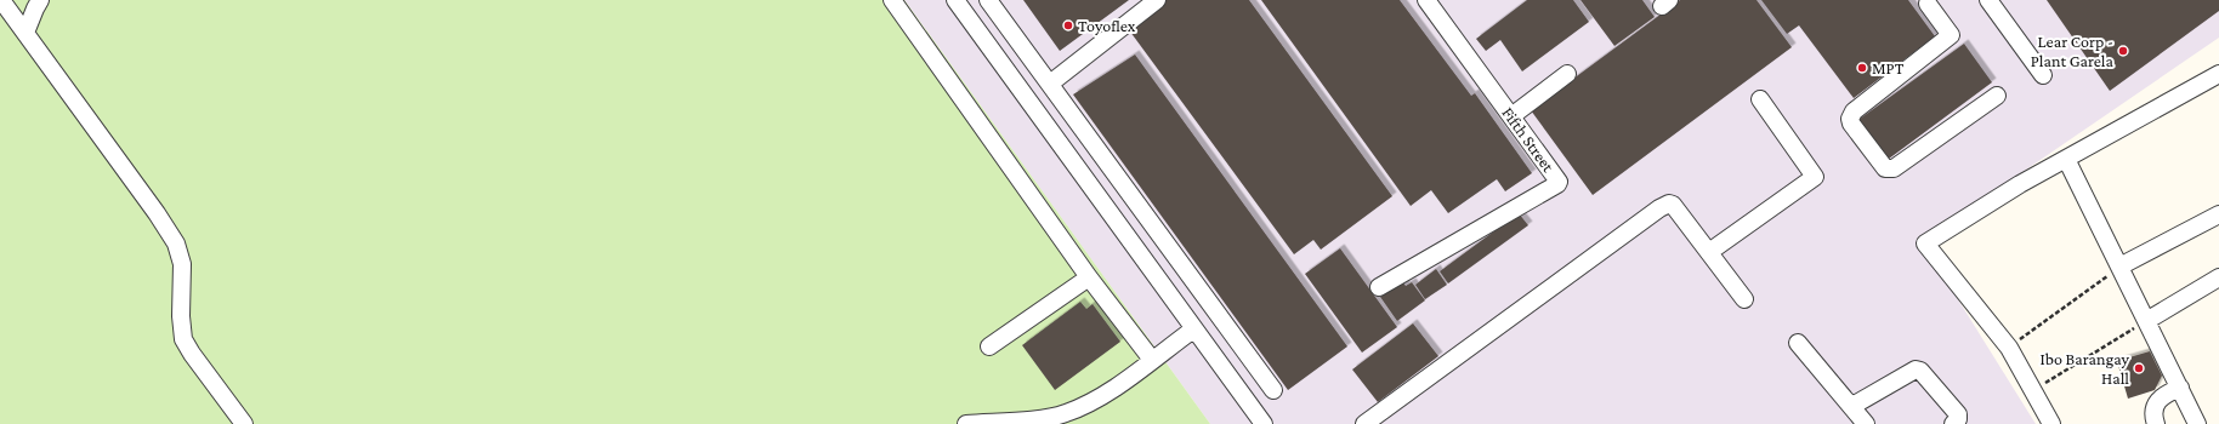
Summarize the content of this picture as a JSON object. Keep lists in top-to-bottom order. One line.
{"streets":{"street":["Fifth Street"]},"places":["Toyoflex","Lear Corp - Plant Garela","MPT","Ibo Barangay Hall"]}
